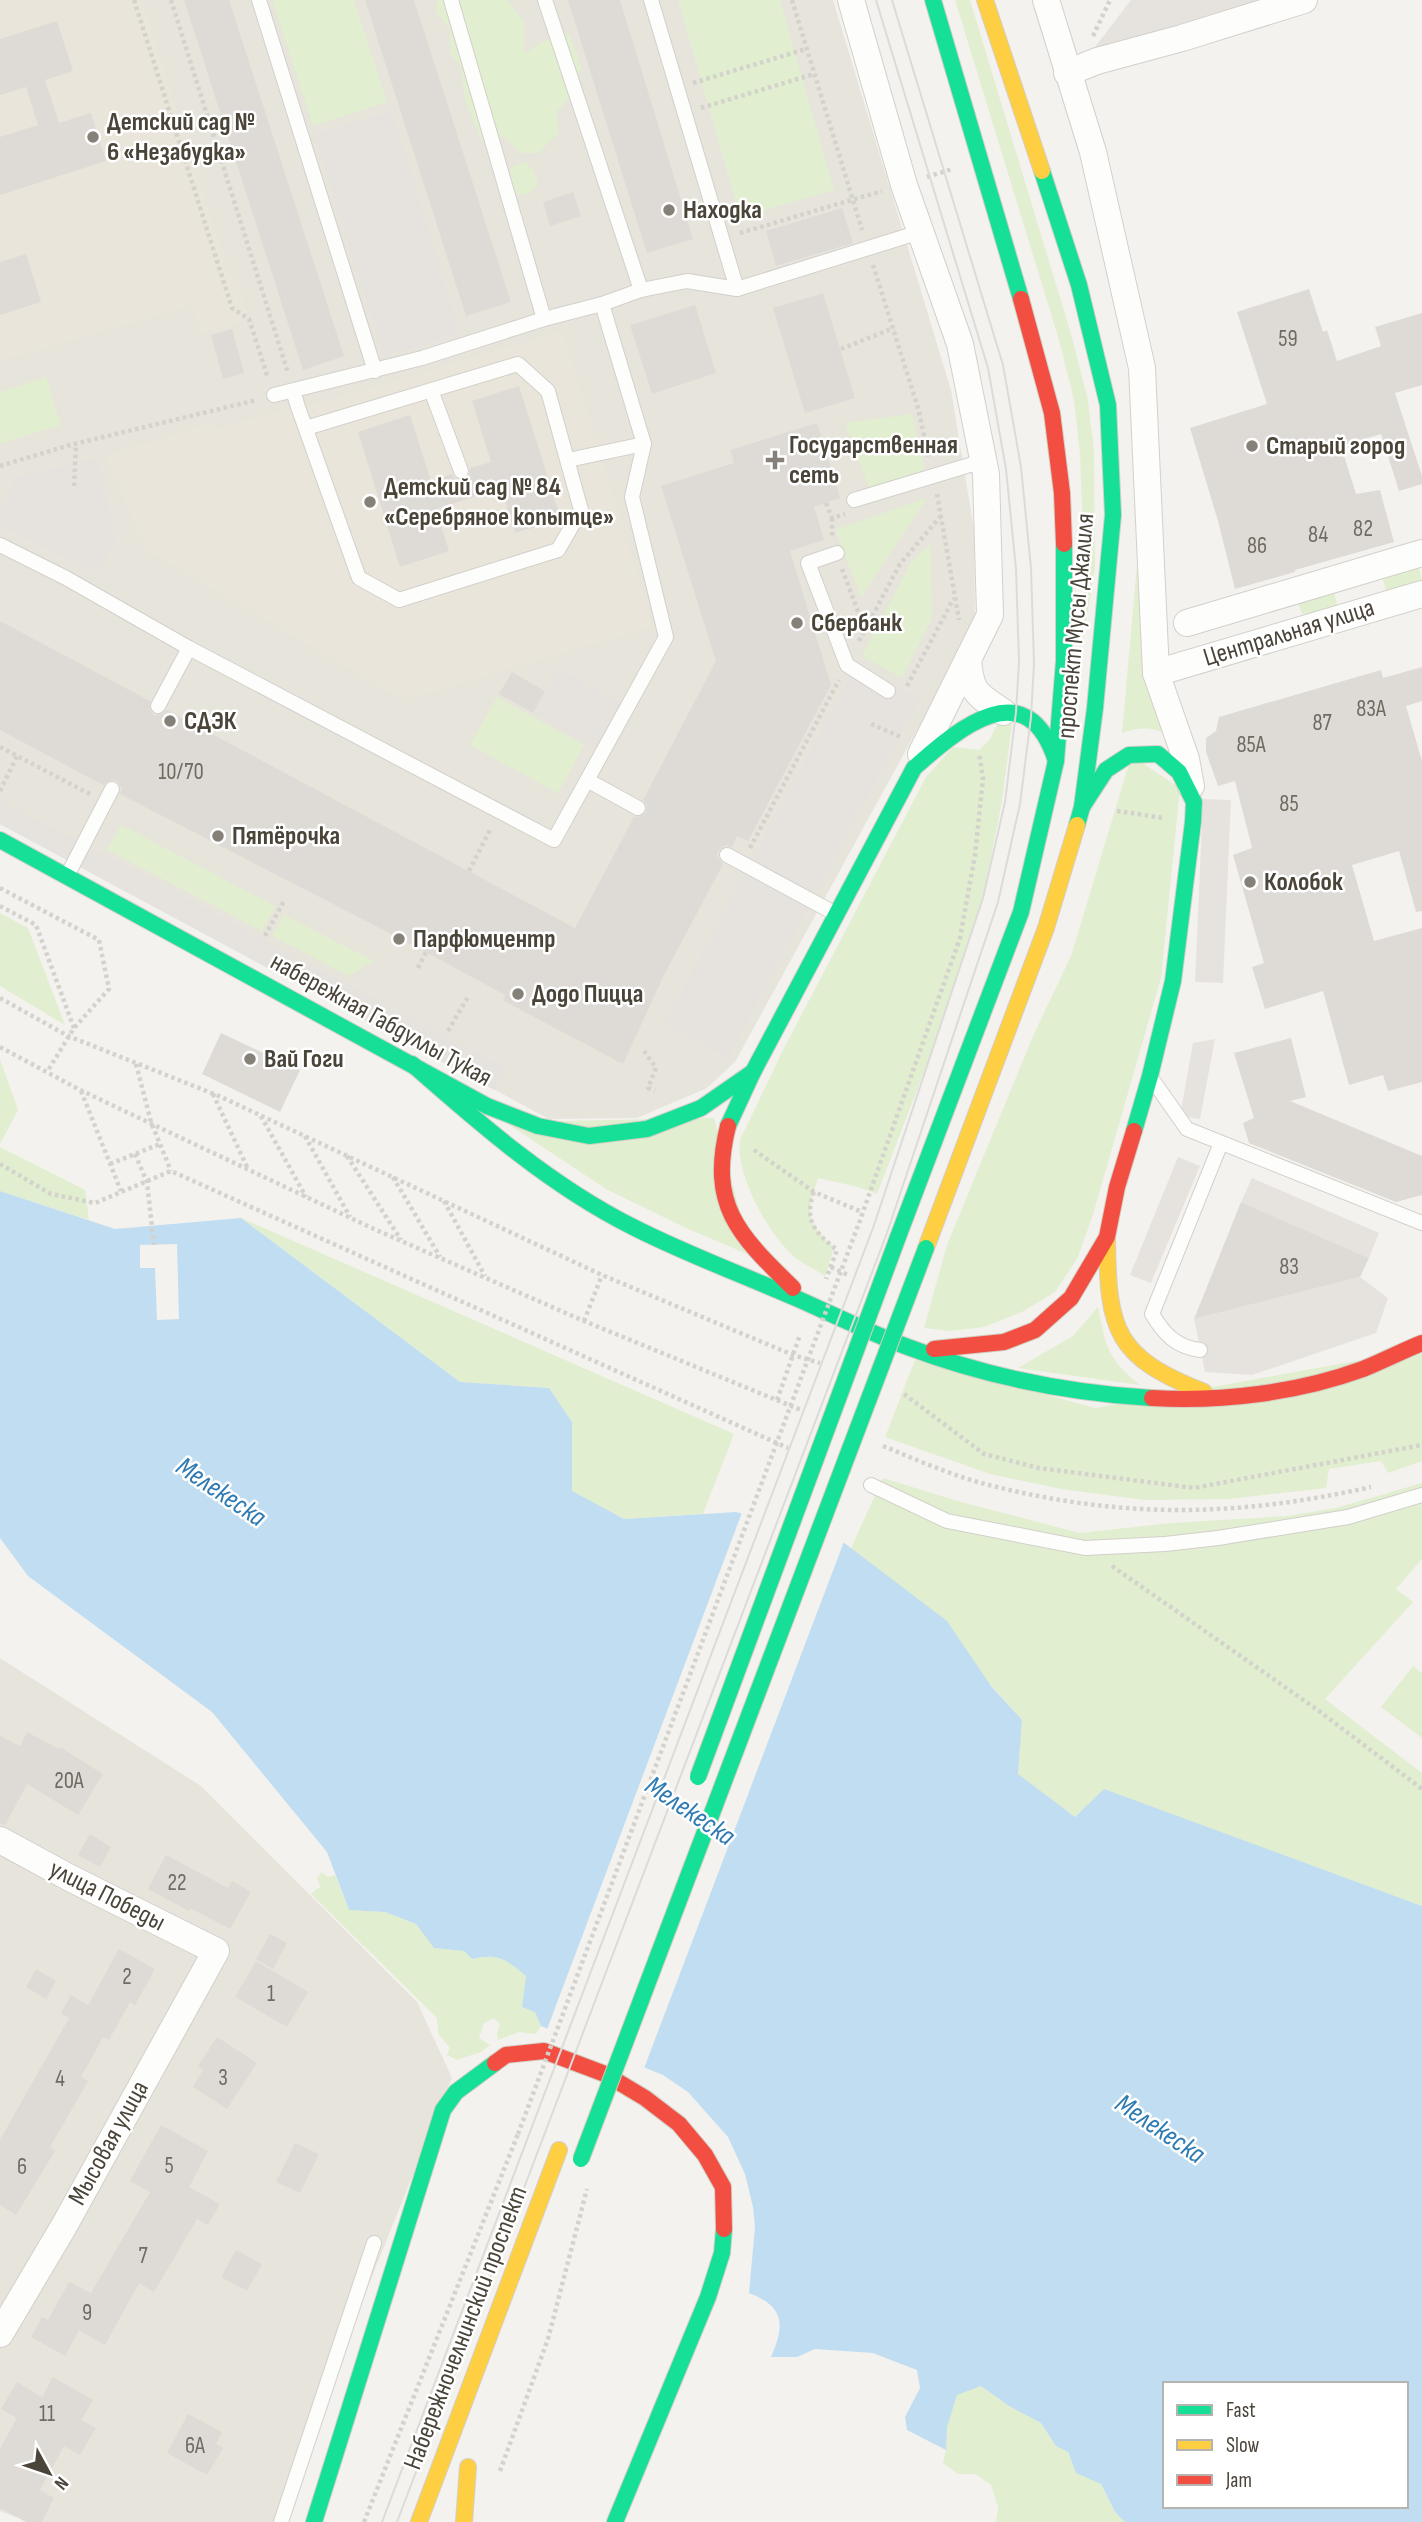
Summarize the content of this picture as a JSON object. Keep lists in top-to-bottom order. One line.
{"streets":{"main road":["проспект Мусы Джалиля","набережная Габдуллы Тукая","Набережночелнинский проспект"],"street":["Центральная улица","улица Победы","Мысовая улица"]},"crossings":[["улица Победы","Мысовая улица"]],"water":["Мелекеска"],"places":{"other":["Детский сад № 6 «Незабудка»","Находка","Старый город","Детский сад № 84 «Серебряное копытце»","Сбербанк","СДЭК","Пятёрочка","Колобок","Парфюмцентр","Додо Пицца","Вай Гоги"],"health":["Государственная сеть"]},"house_numbers":["59","82","84","86","83А","87","85А","10/70","85","83","20А","22","2","1","3","4","5","6","7","9","11","6А"],"legend":["Fast","Slow","Jam"],"north":"bottom right"}
